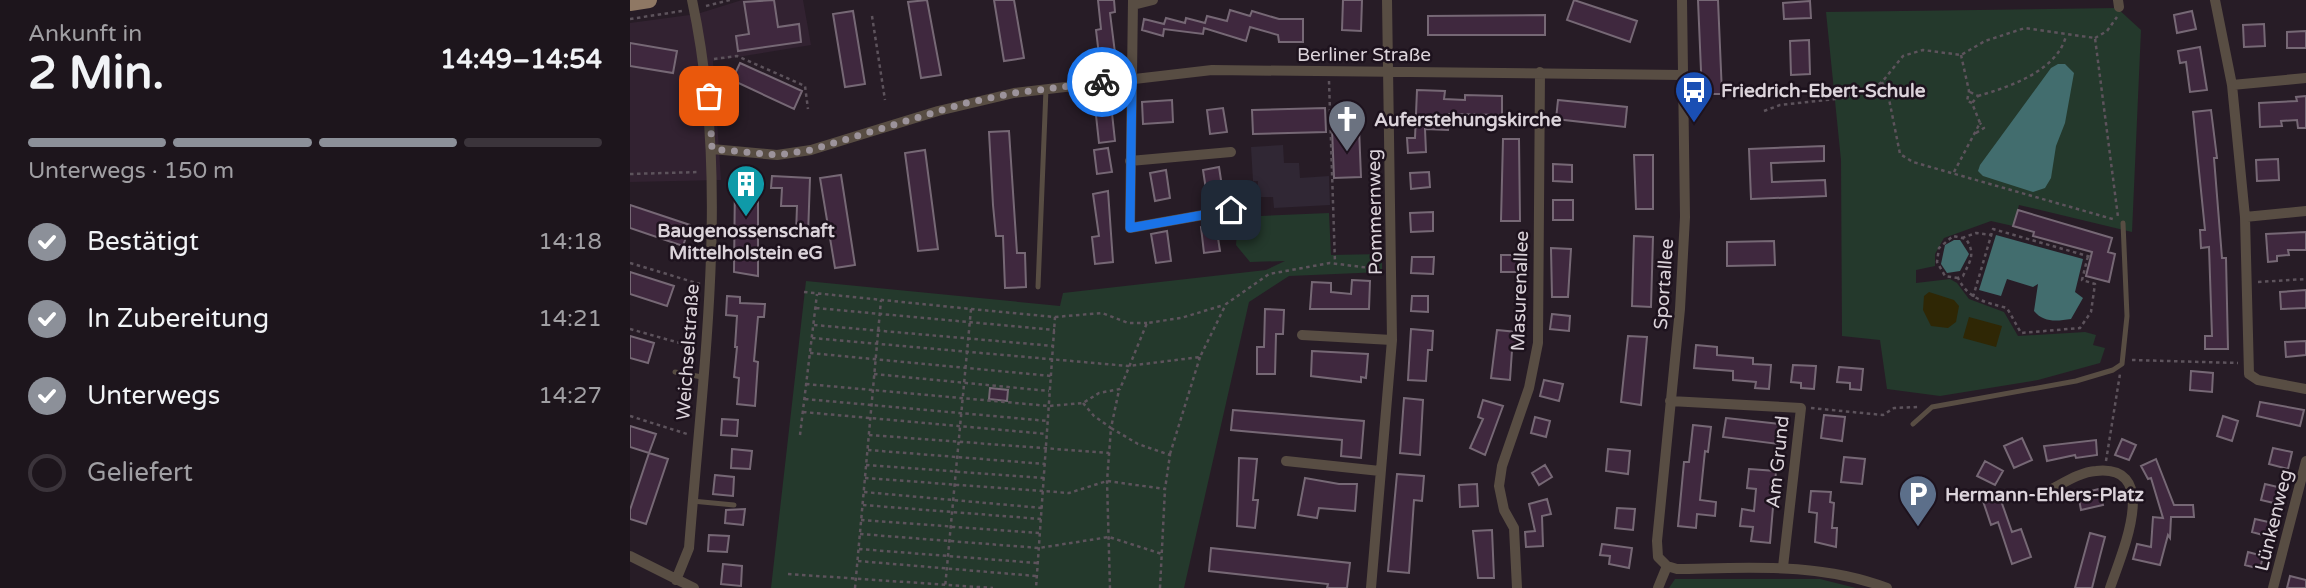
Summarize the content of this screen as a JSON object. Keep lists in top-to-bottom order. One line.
{"streets":{"street":["Berliner Straße","Pommernweg","Sportallee","Masurenallee","Weichselstraße","Am Grund","Lünkenweg"]},"crossings":[["Berliner Straße","Pommernweg"],["Berliner Straße","Sportallee"],["Berliner Straße","Masurenallee"],["Berliner Straße","Weichselstraße"],["Sportallee","Am Grund"]],"places":{"bus stop":["Friedrich-Ebert-Schule"],"church":["Auferstehungskirche"],"building":["Baugenossenschaft Mittelholstein eG"],"parking":["Hermann-Ehlers-Platz"]},"page":{"heading":["2 Min.","Ankunft in","14:49–14:54"],"bar":"Unterwegs · 150 m","list":[["Bestätigt","14:18"],["In Zubereitung","14:21"],["Unterwegs","14:27"],"Geliefert"]}}
